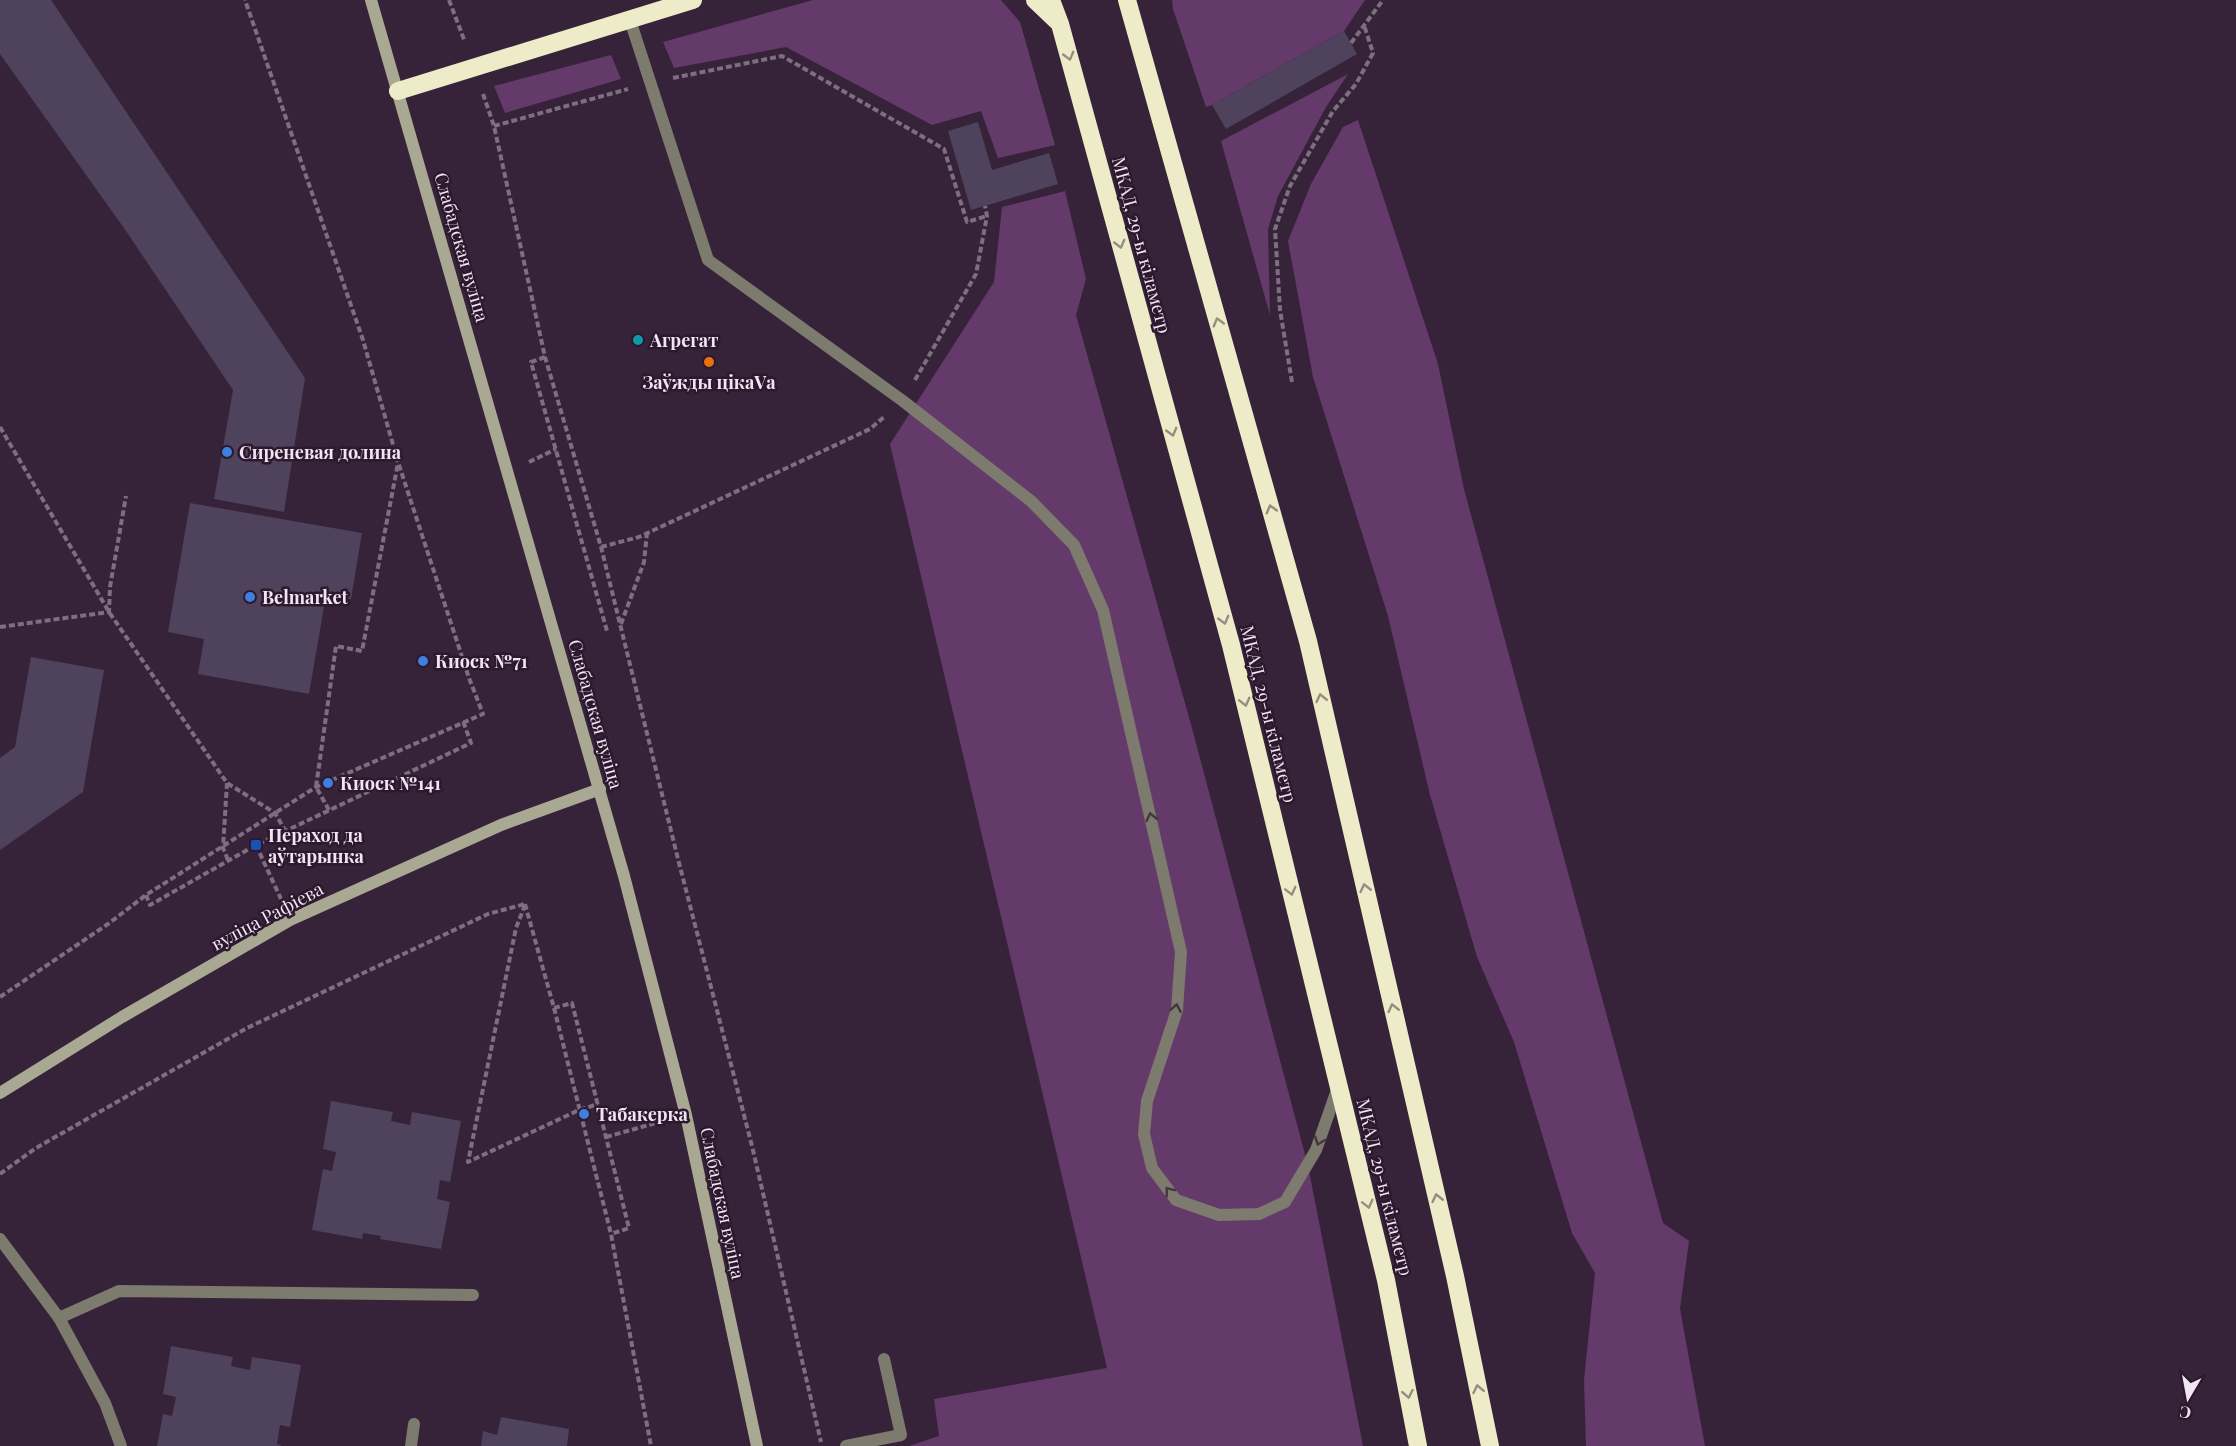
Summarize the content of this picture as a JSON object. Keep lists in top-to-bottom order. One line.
{"streets":{"highway":["МКАД, 29-ы кіламетр"],"main road":["Слабадская вуліца","вуліца Рафіева"]},"crossings":[["Слабадская вуліца","вуліца Рафіева"]],"places":{"other":["Агрегат","Заўжды цікаVа","Сиреневая долина","Belmarket","Киоск №71","Киоск №141","Табакерка"],"transit":["Пераход да аўтарынка"]},"north":"bottom"}
